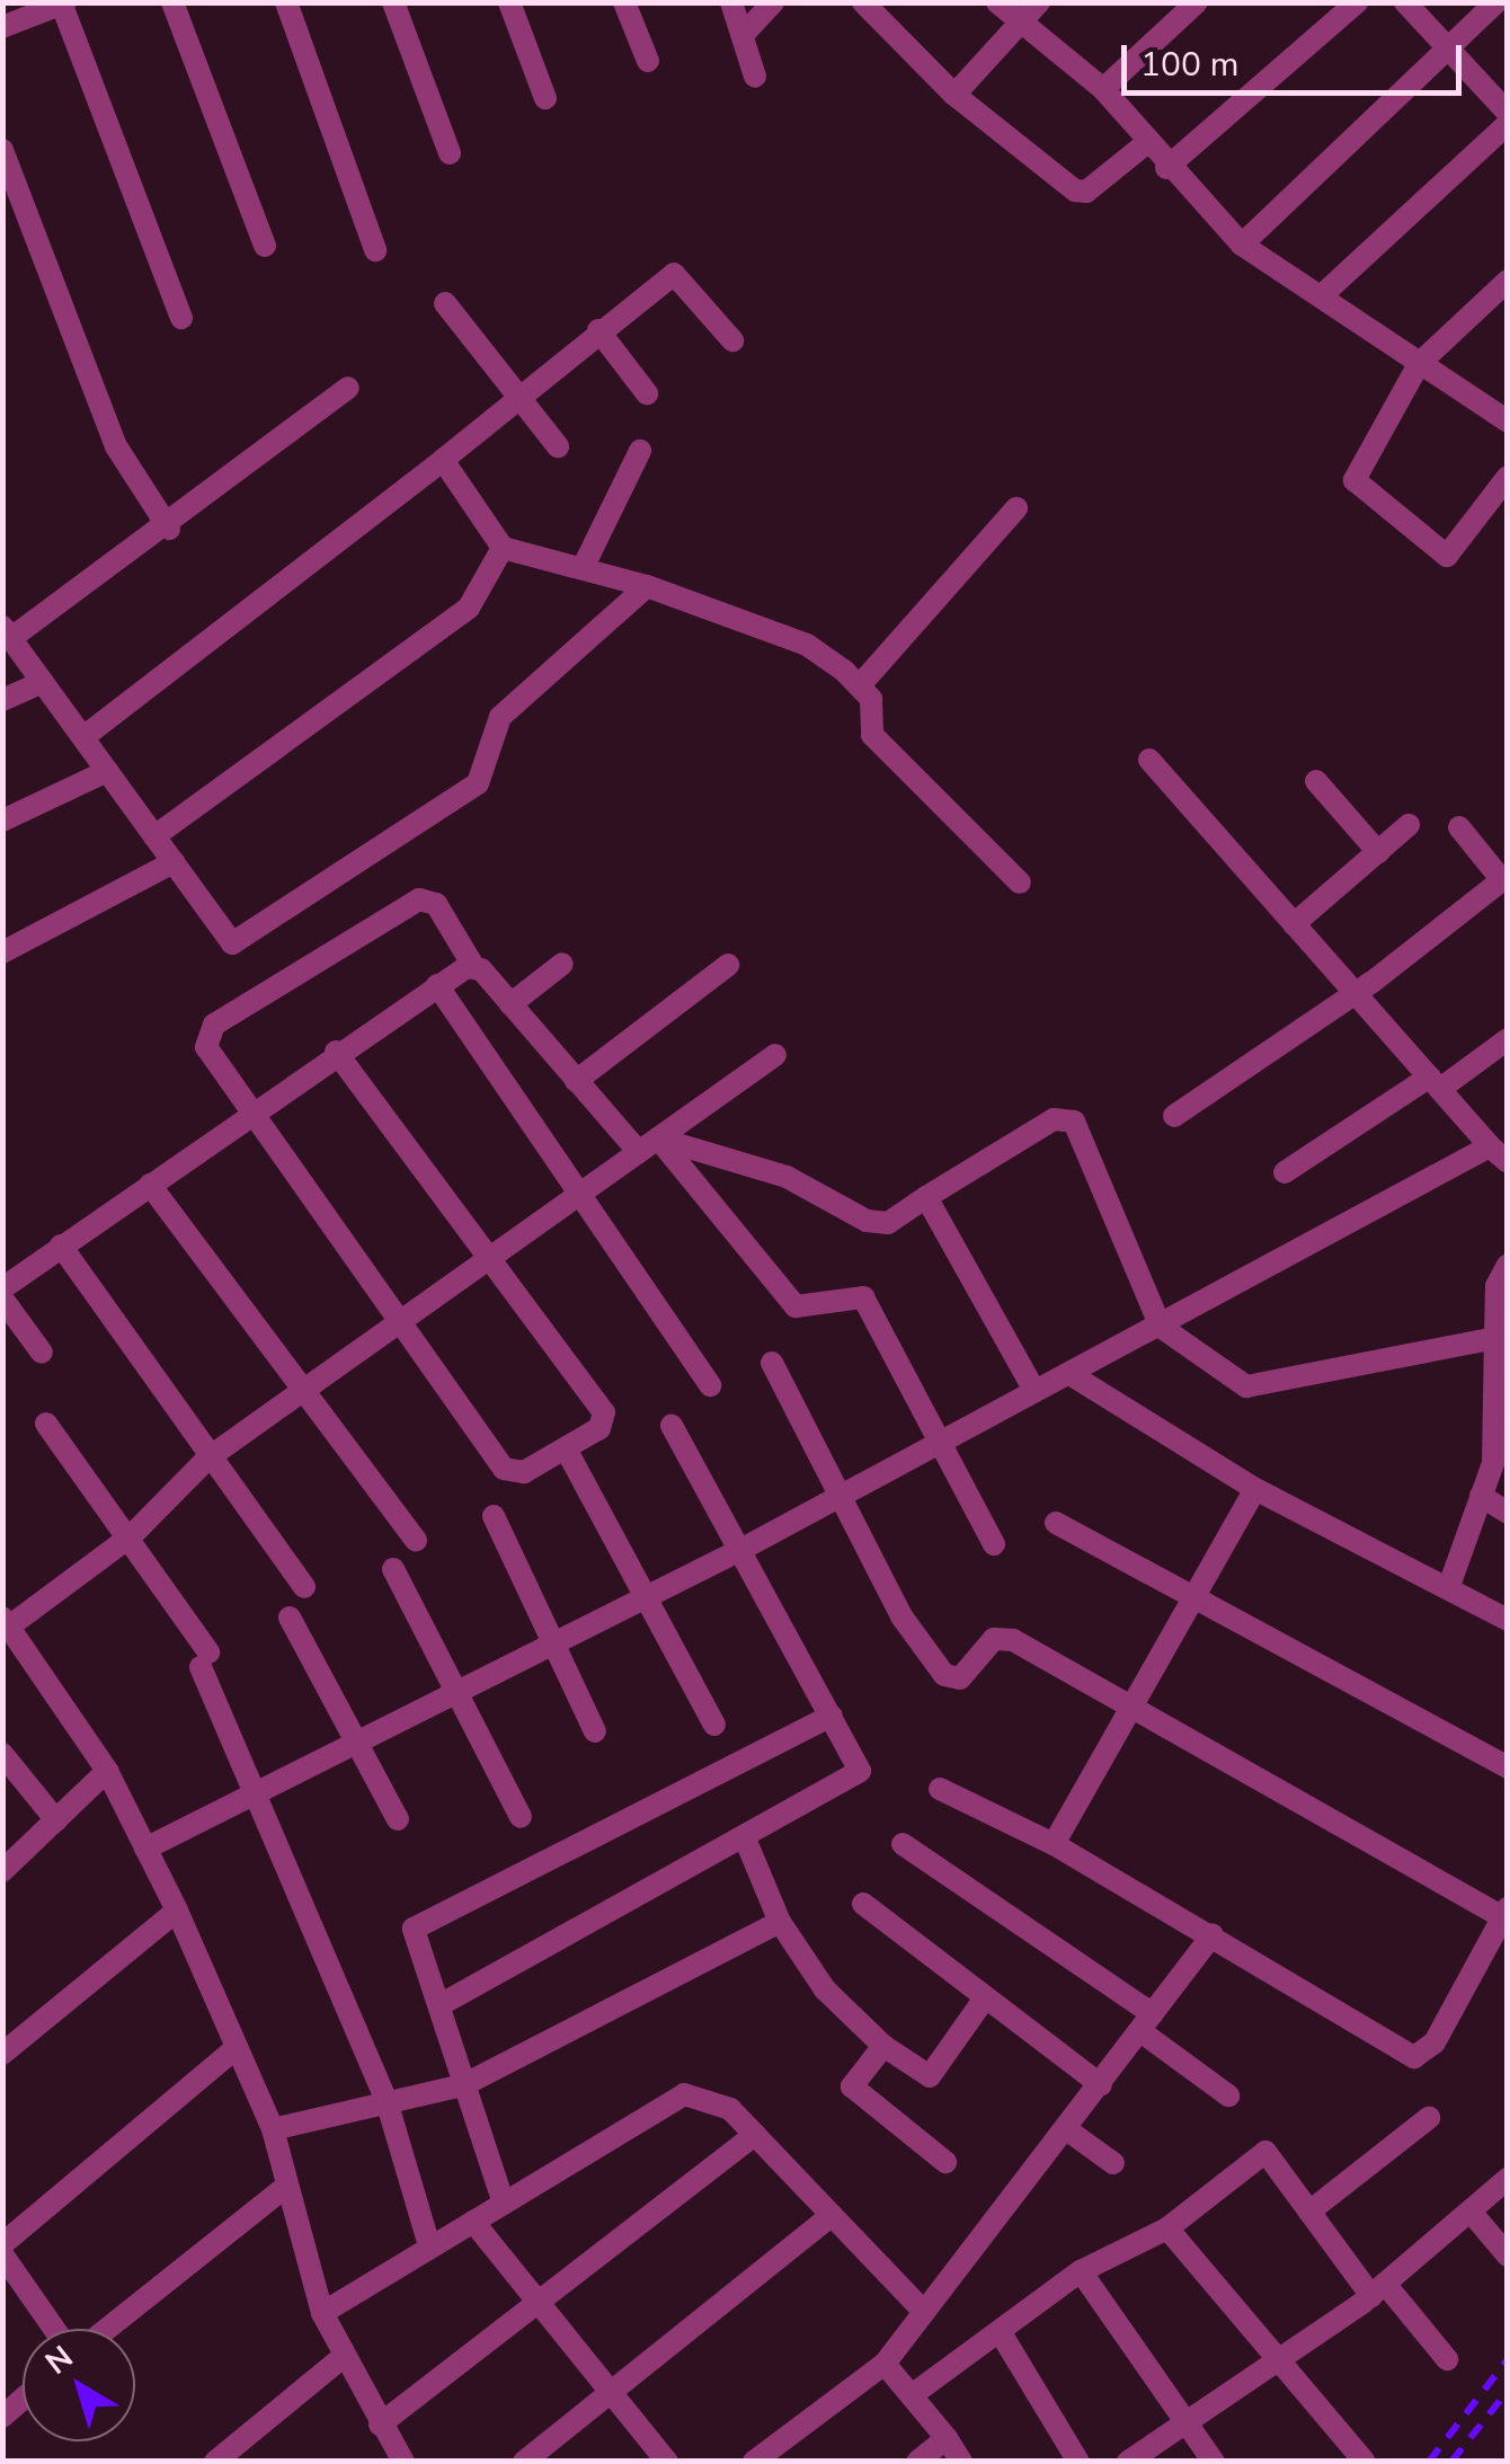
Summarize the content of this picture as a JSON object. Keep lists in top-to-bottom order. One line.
{"scale_bar":"100 m","north":"top left"}
